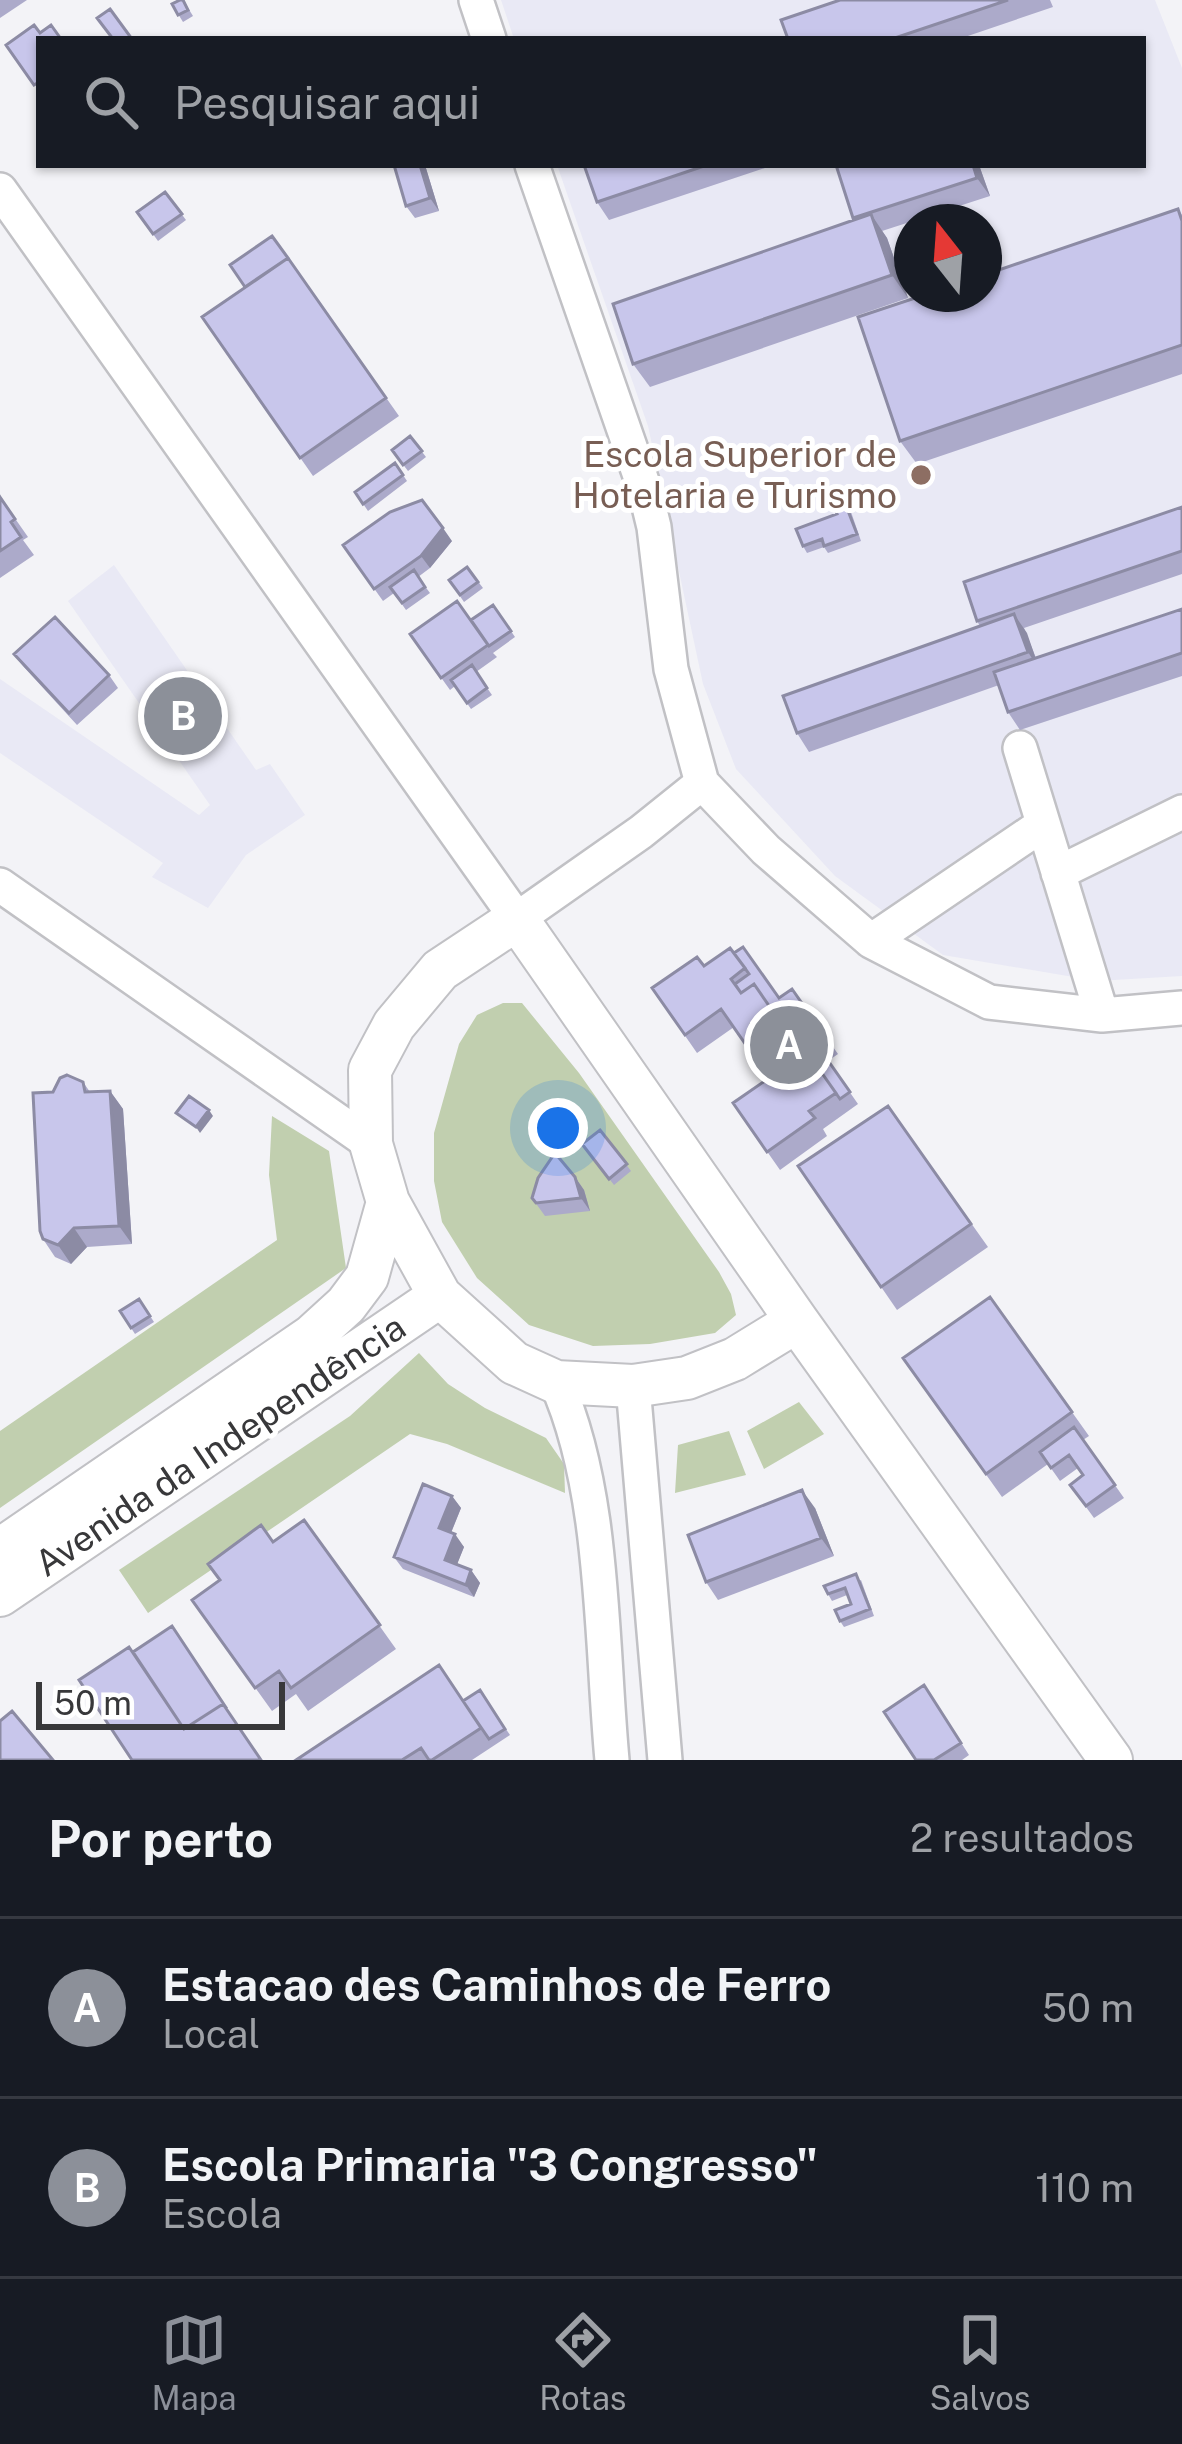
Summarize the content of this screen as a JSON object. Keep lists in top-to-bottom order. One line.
{"streets":{"main road":["Avenida da Independência"]},"places":["Escola Superior de Hotelaria e Turismo"],"scale_bar":"50 m","north":"top","page":{"search":"Pesquisar aqui","pins":["B","A"],"scale":"50 m","heading":["Por perto","2 resultados"],"list":[{"mark":"A","name":"Estacao des Caminhos de Ferro","note":"Local","value":"50 m"},{"mark":"B","name":"Escola Primaria \"3 Congresso\"","note":"Escola","value":"110 m"}],"nav":["Mapa","Rotas","Salvos"]}}
